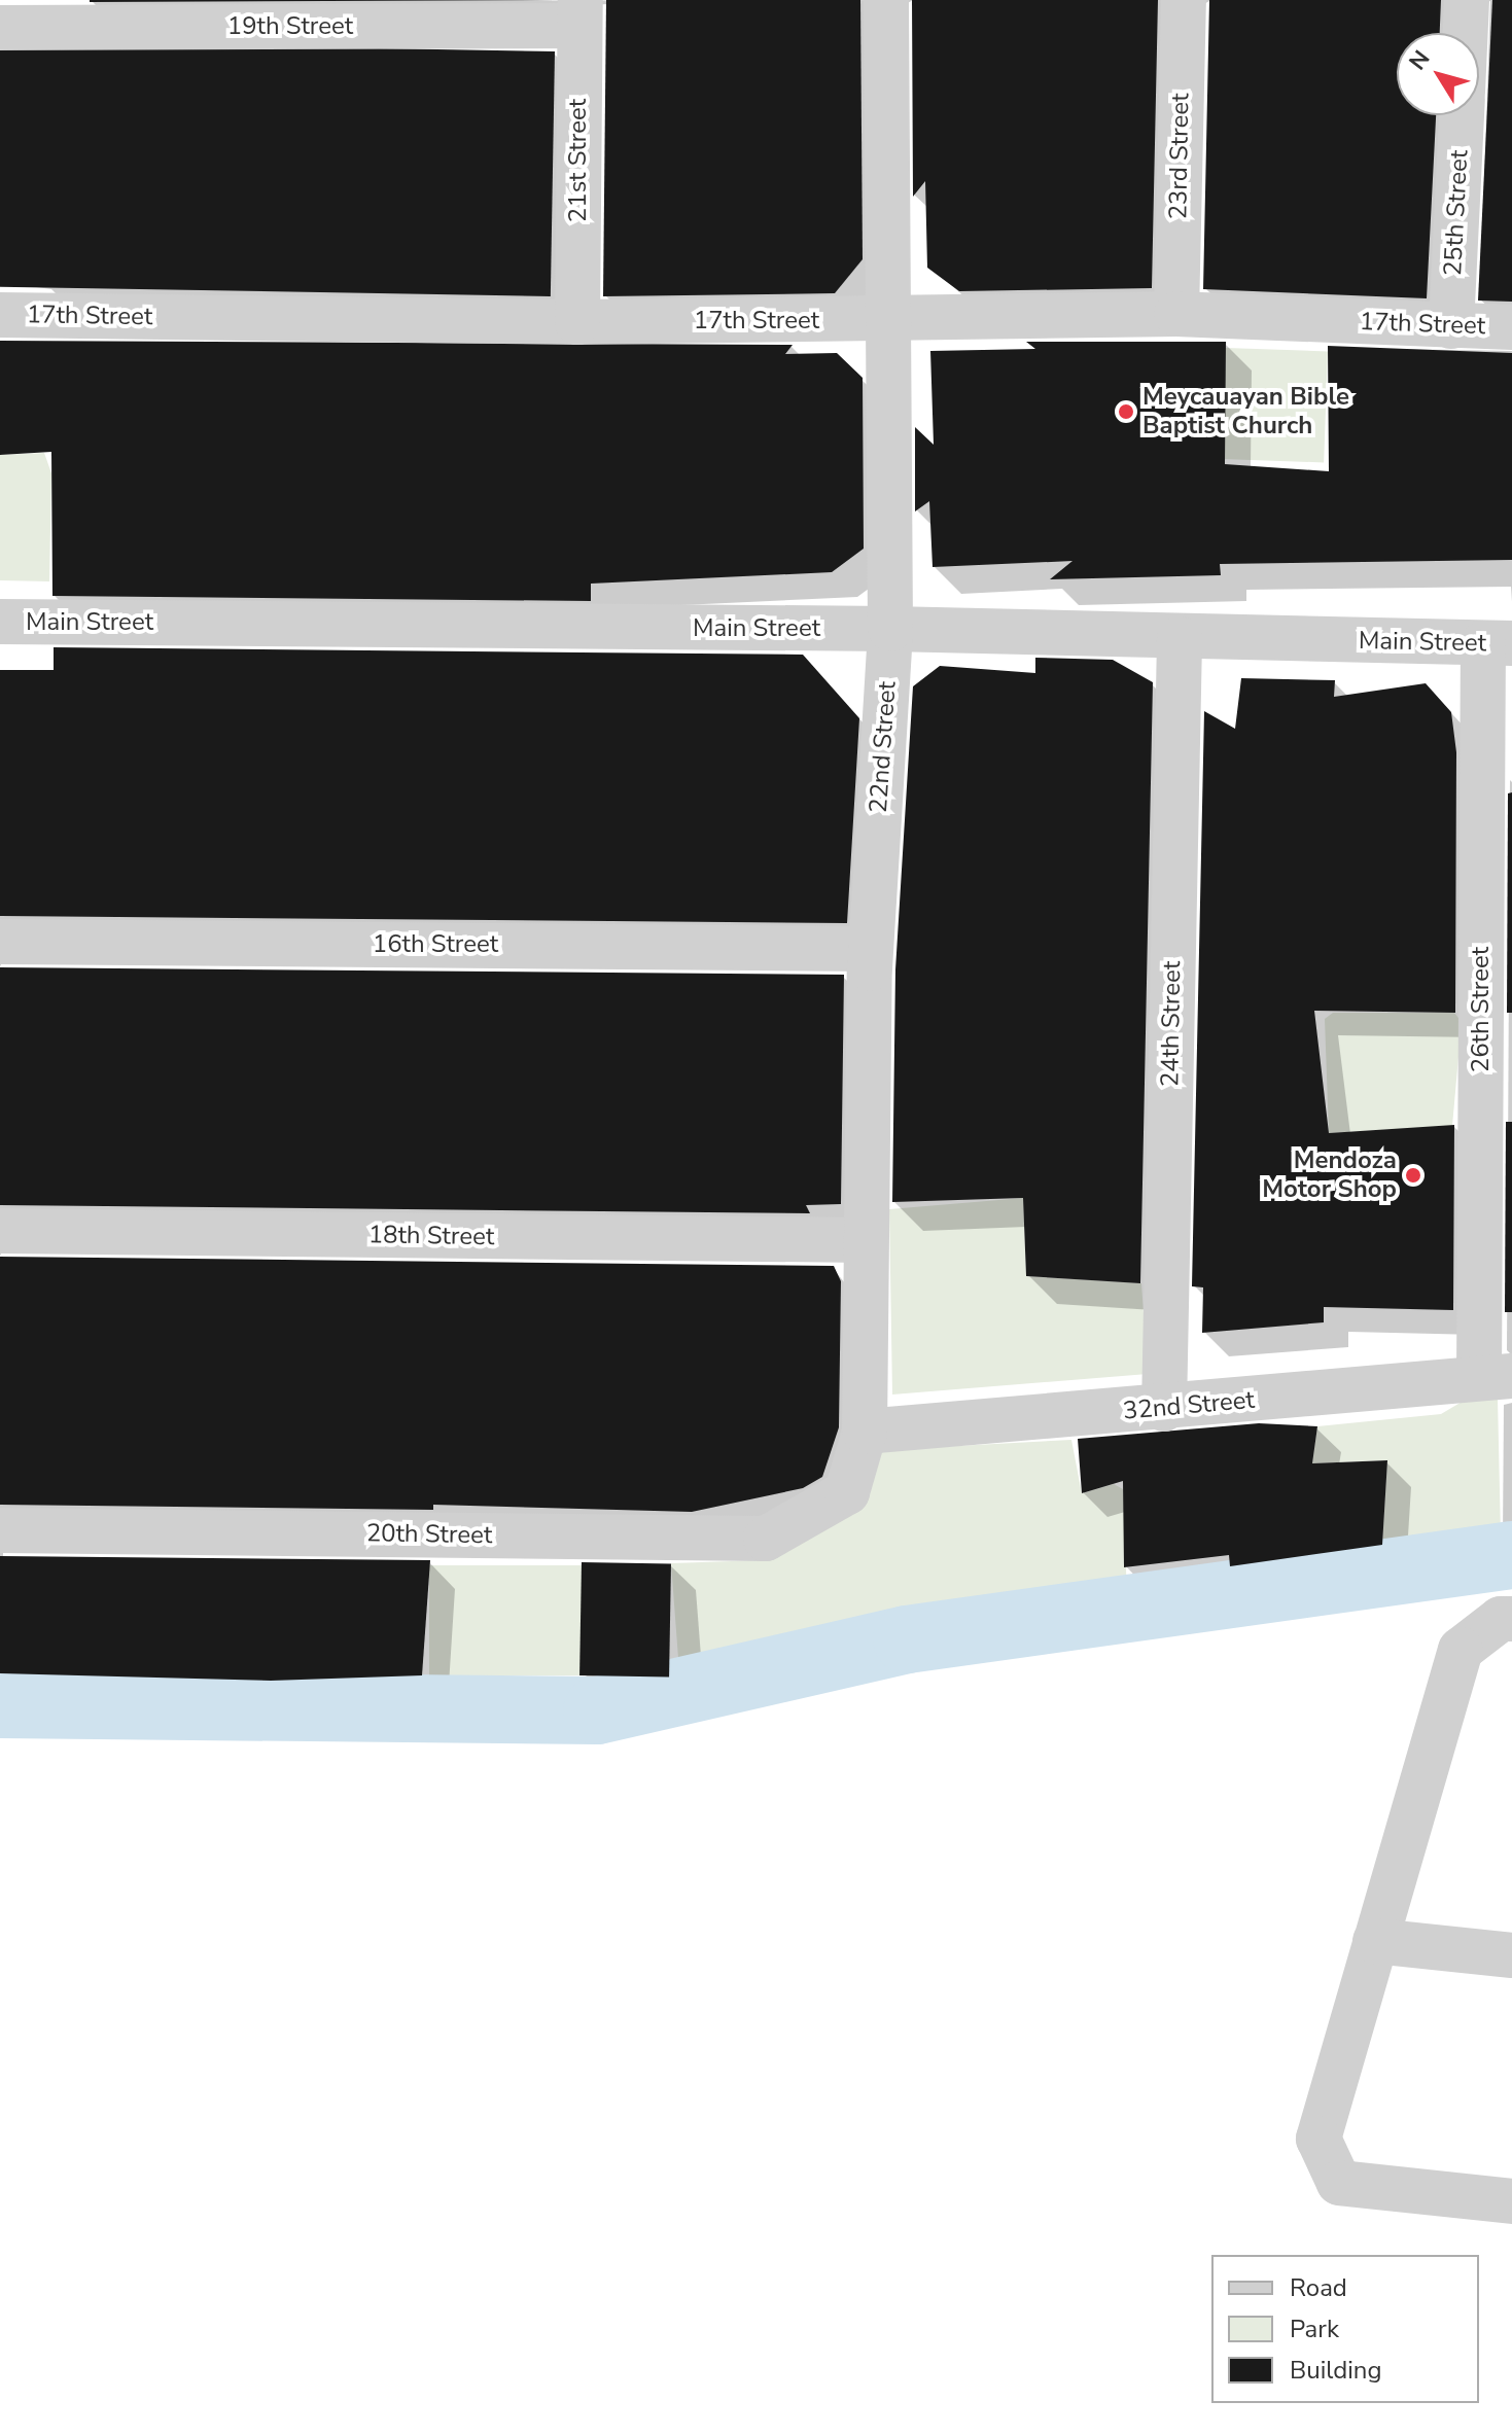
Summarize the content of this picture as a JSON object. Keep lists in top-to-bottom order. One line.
{"streets":{"street":["19th Street","23rd Street","21st Street","25th Street","17th Street","Main Street","22nd Street","16th Street","26th Street","24th Street","18th Street","32nd Street","20th Street"]},"crossings":[["19th Street","21st Street"],["23rd Street","17th Street"],["21st Street","17th Street"],["25th Street","17th Street"],["17th Street","22nd Street"],["Main Street","22nd Street"],["Main Street","26th Street"],["Main Street","24th Street"],["22nd Street","16th Street"],["22nd Street","18th Street"],["22nd Street","32nd Street"],["22nd Street","20th Street"],["26th Street","32nd Street"],["24th Street","32nd Street"]],"places":["Meycauayan Bible Baptist Church","Mendoza Motor Shop"],"legend":["Road","Park","Building"],"north":"top left"}
